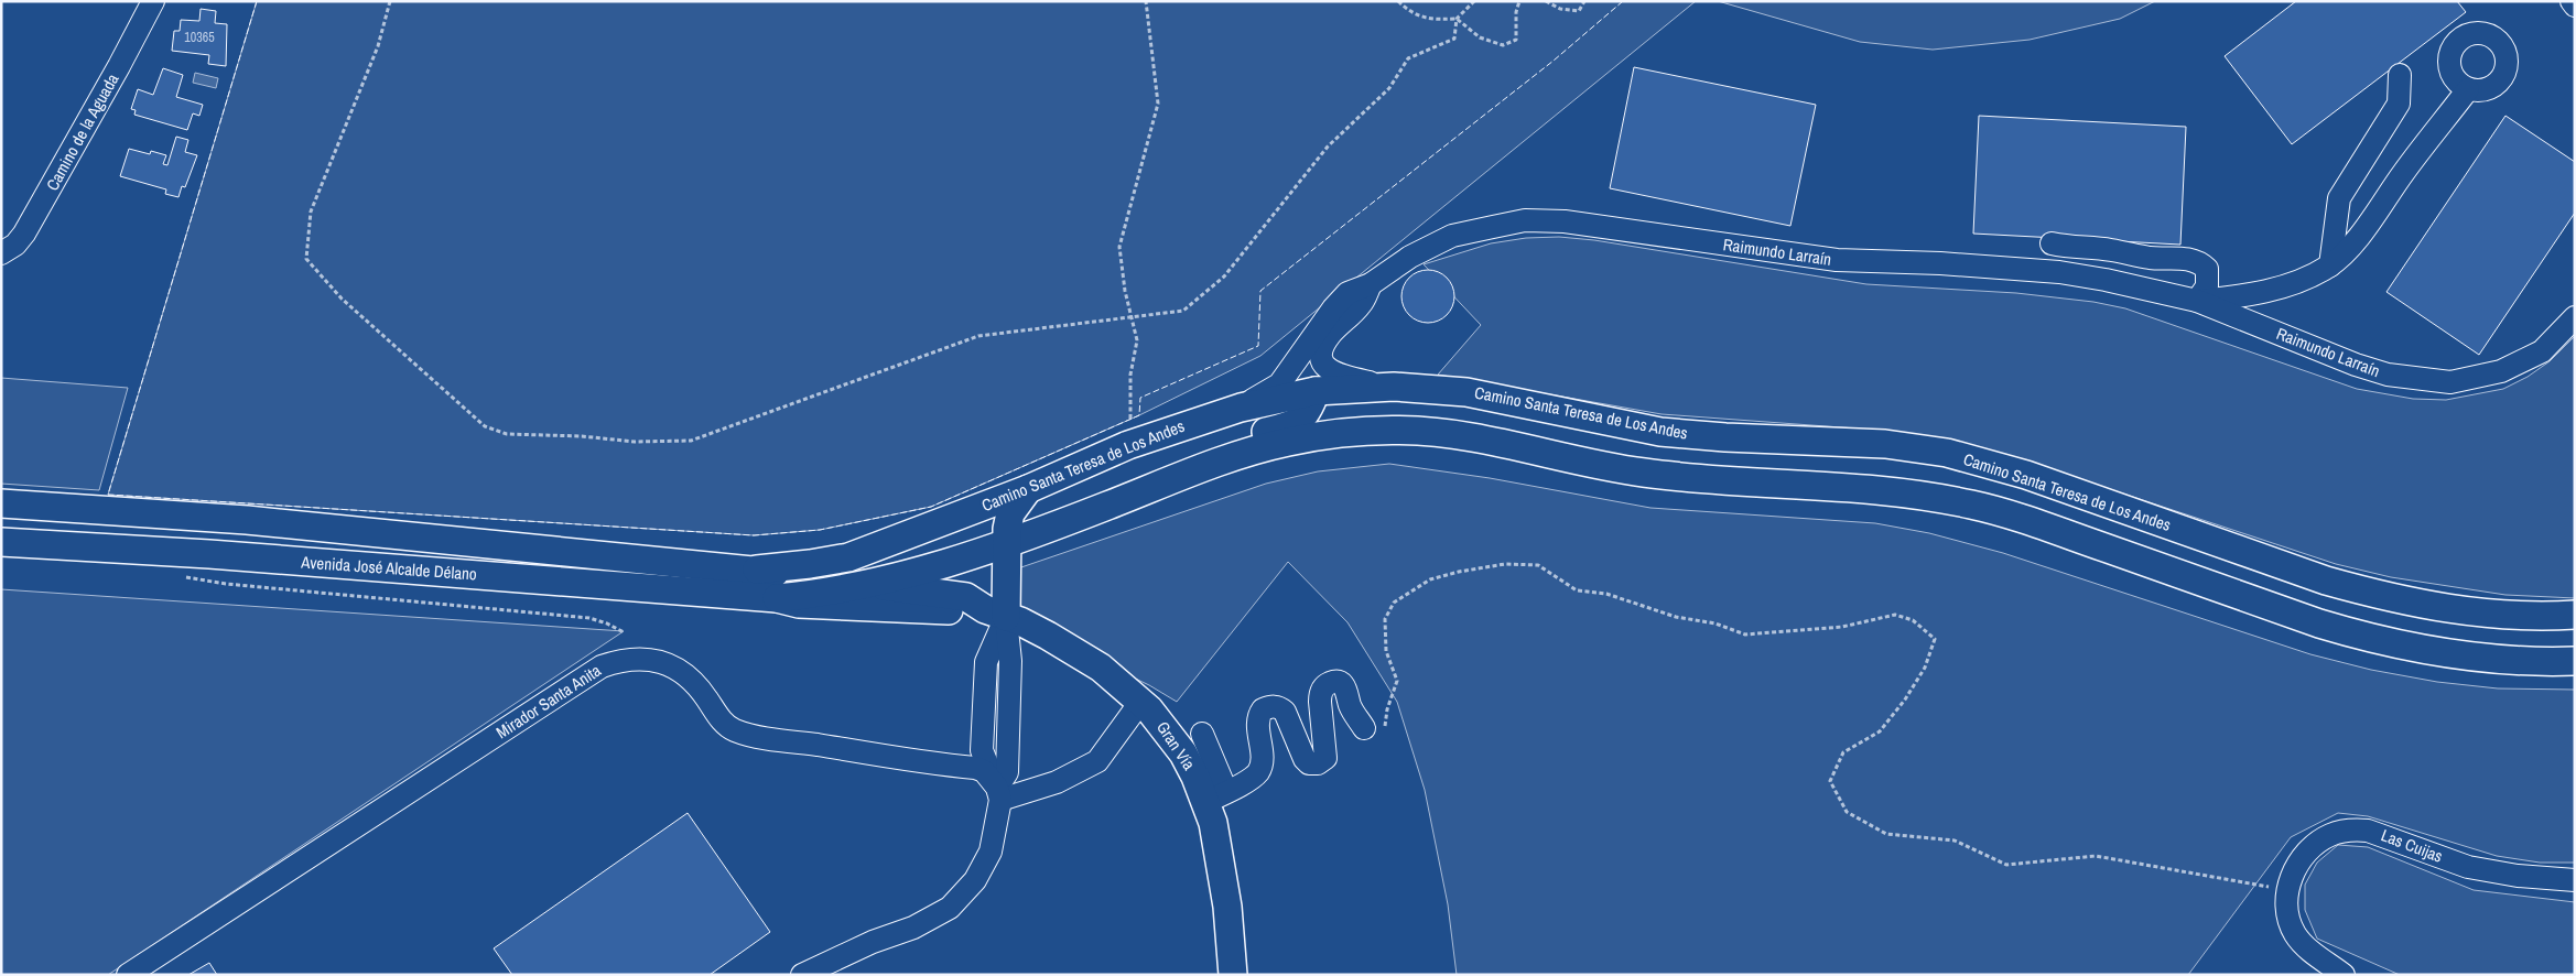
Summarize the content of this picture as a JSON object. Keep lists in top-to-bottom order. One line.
{"streets":{"main road":["Camino Santa Teresa de Los Andes","Avenida José Alcalde Délano","Gran Vía"],"street":["Camino de la Aguada","Raimundo Larraín","Mirador Santa Anita","Las Cuijas"]},"crossings":[["Raimundo Larraín","Camino Santa Teresa de Los Andes"],["Camino Santa Teresa de Los Andes","Avenida José Alcalde Délano"],["Camino Santa Teresa de Los Andes","Gran Vía"],["Avenida José Alcalde Délano","Gran Vía"]],"house_numbers":["10365"]}
